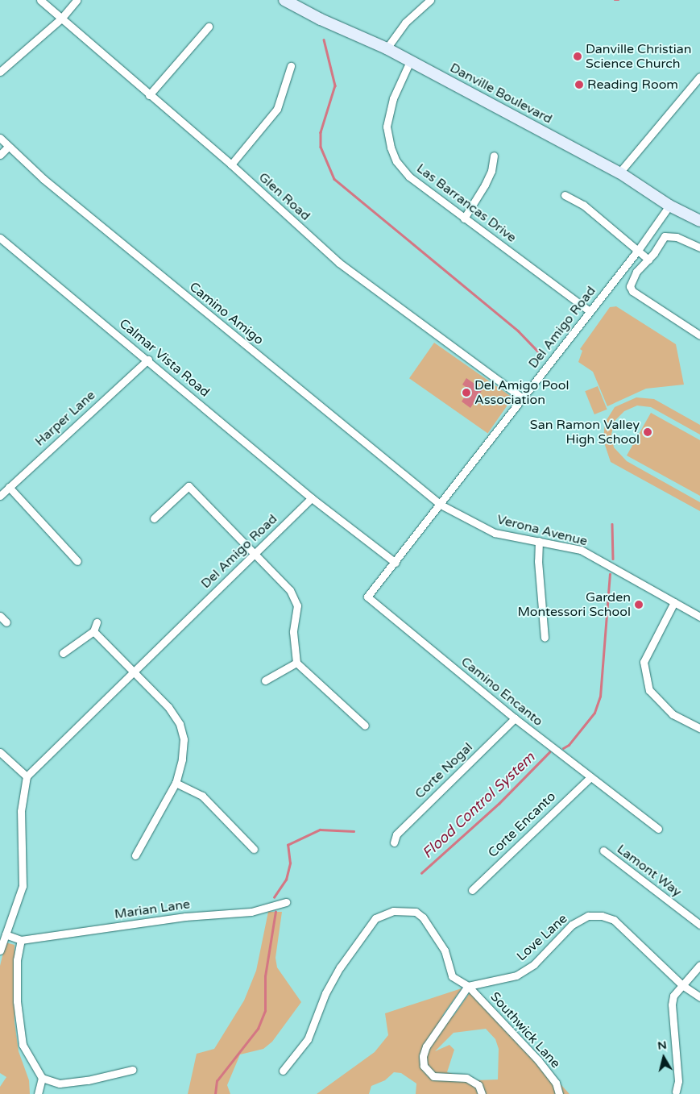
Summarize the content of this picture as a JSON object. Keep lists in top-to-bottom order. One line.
{"streets":{"main road":["Danville Boulevard"],"street":["Glen Road","Las Barrancas Drive","Camino Amigo","Del Amigo Road","Calmar Vista Road","Harper Lane","Verona Avenue","Camino Encanto","Corte Nogal","Corte Encanto","Lamont Way","Marian Lane","Love Lane","Southwick Lane"]},"crossings":[["Danville Boulevard","Las Barrancas Drive"],["Danville Boulevard","Del Amigo Road"],["Glen Road","Del Amigo Road"],["Las Barrancas Drive","Del Amigo Road"],["Camino Amigo","Del Amigo Road"],["Camino Amigo","Verona Avenue"],["Del Amigo Road","Calmar Vista Road"],["Del Amigo Road","Verona Avenue"],["Del Amigo Road","Camino Encanto"],["Calmar Vista Road","Harper Lane"],["Camino Encanto","Corte Nogal"],["Camino Encanto","Corte Encanto"],["Love Lane","Southwick Lane"]],"water":["Flood Control System"],"places":["Danville Christian Science Church","Reading Room","Del Amigo Pool Association","San Ramon Valley High School","Garden Montessori School"],"north":"top"}
